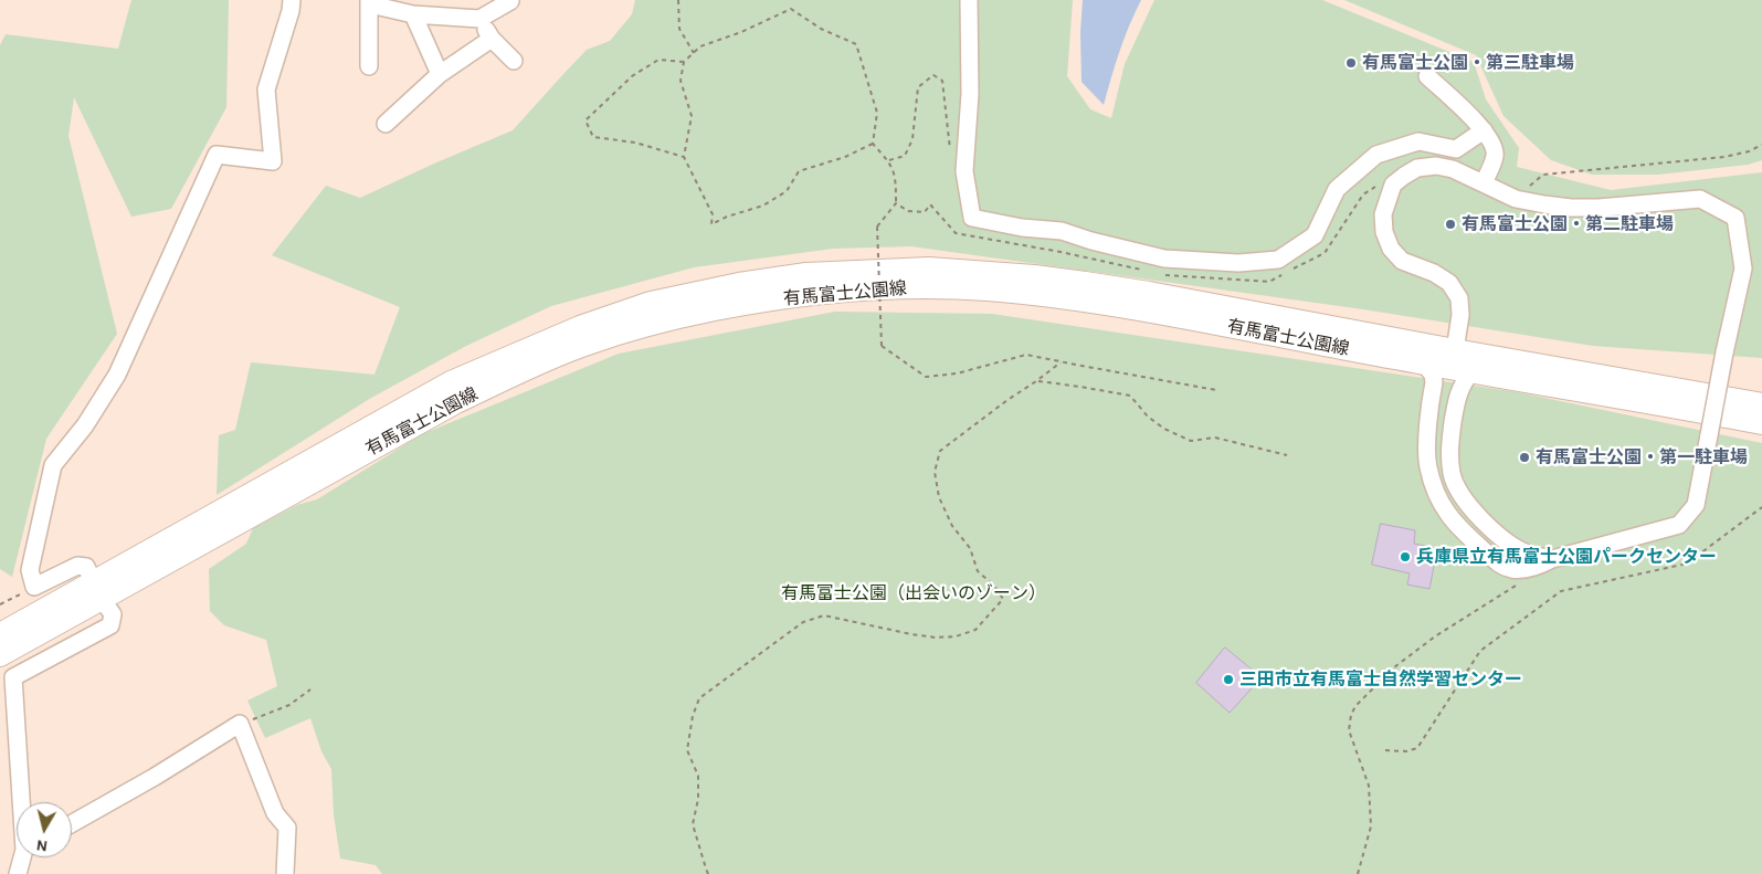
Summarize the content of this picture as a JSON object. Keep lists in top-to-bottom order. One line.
{"streets":{"main road":["有馬富士公園線"]},"parks":["有馬富士公園（出会いのゾーン）"],"places":["有馬富士公園・第三駐車場","有馬富士公園・第二駐車場","有馬富士公園・第一駐車場","兵庫県立有馬富士公園パークセンター","三田市立有馬富士自然学習センター"],"north":"bottom"}
